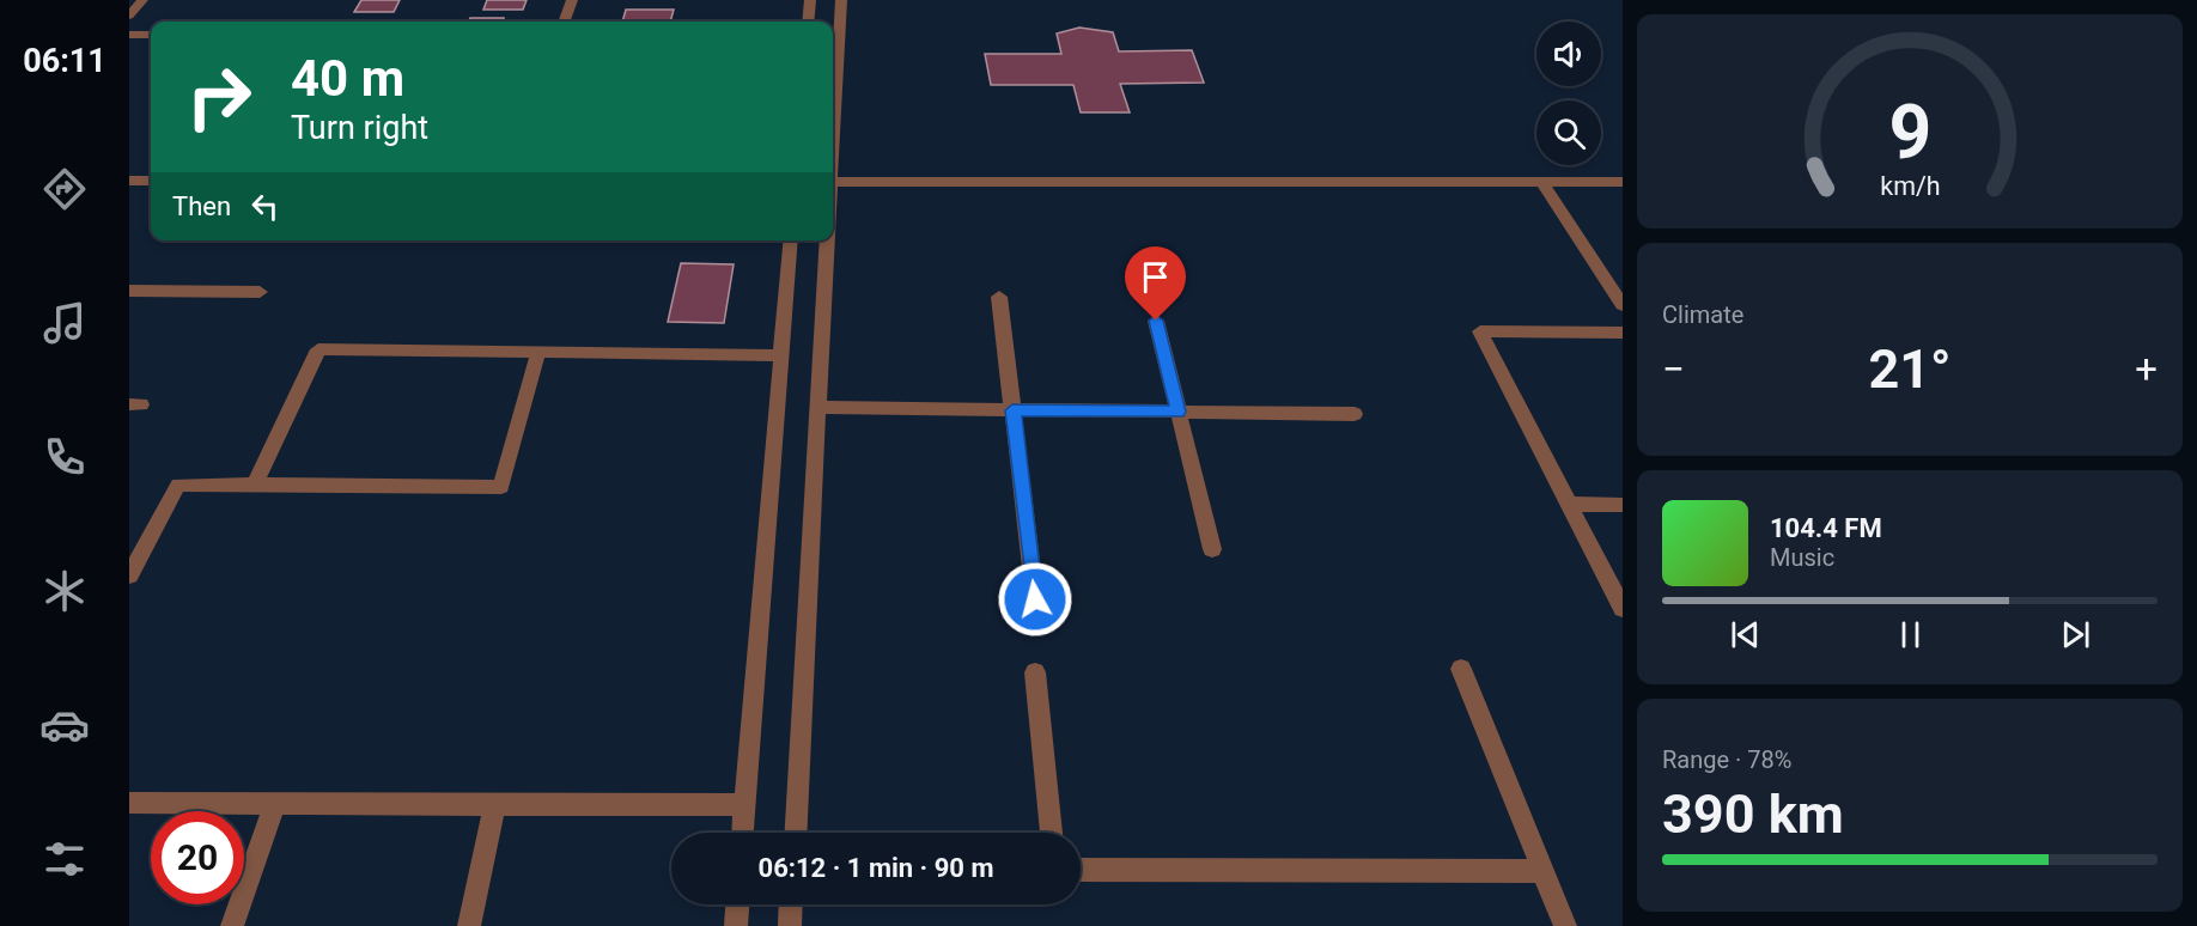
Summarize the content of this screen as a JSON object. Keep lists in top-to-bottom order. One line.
{"page":{"tabs":"06:11","turn":["40 m","Turn right"],"then":"Then","tile":["Climate",["Range · 78%","390 km"]],"heat":["−","21°","+"],"song":["104.4 FM","Music"],"limit":"20","trip":"06:12 · 1 min · 90 m","gauge":["9","km/h"]}}
